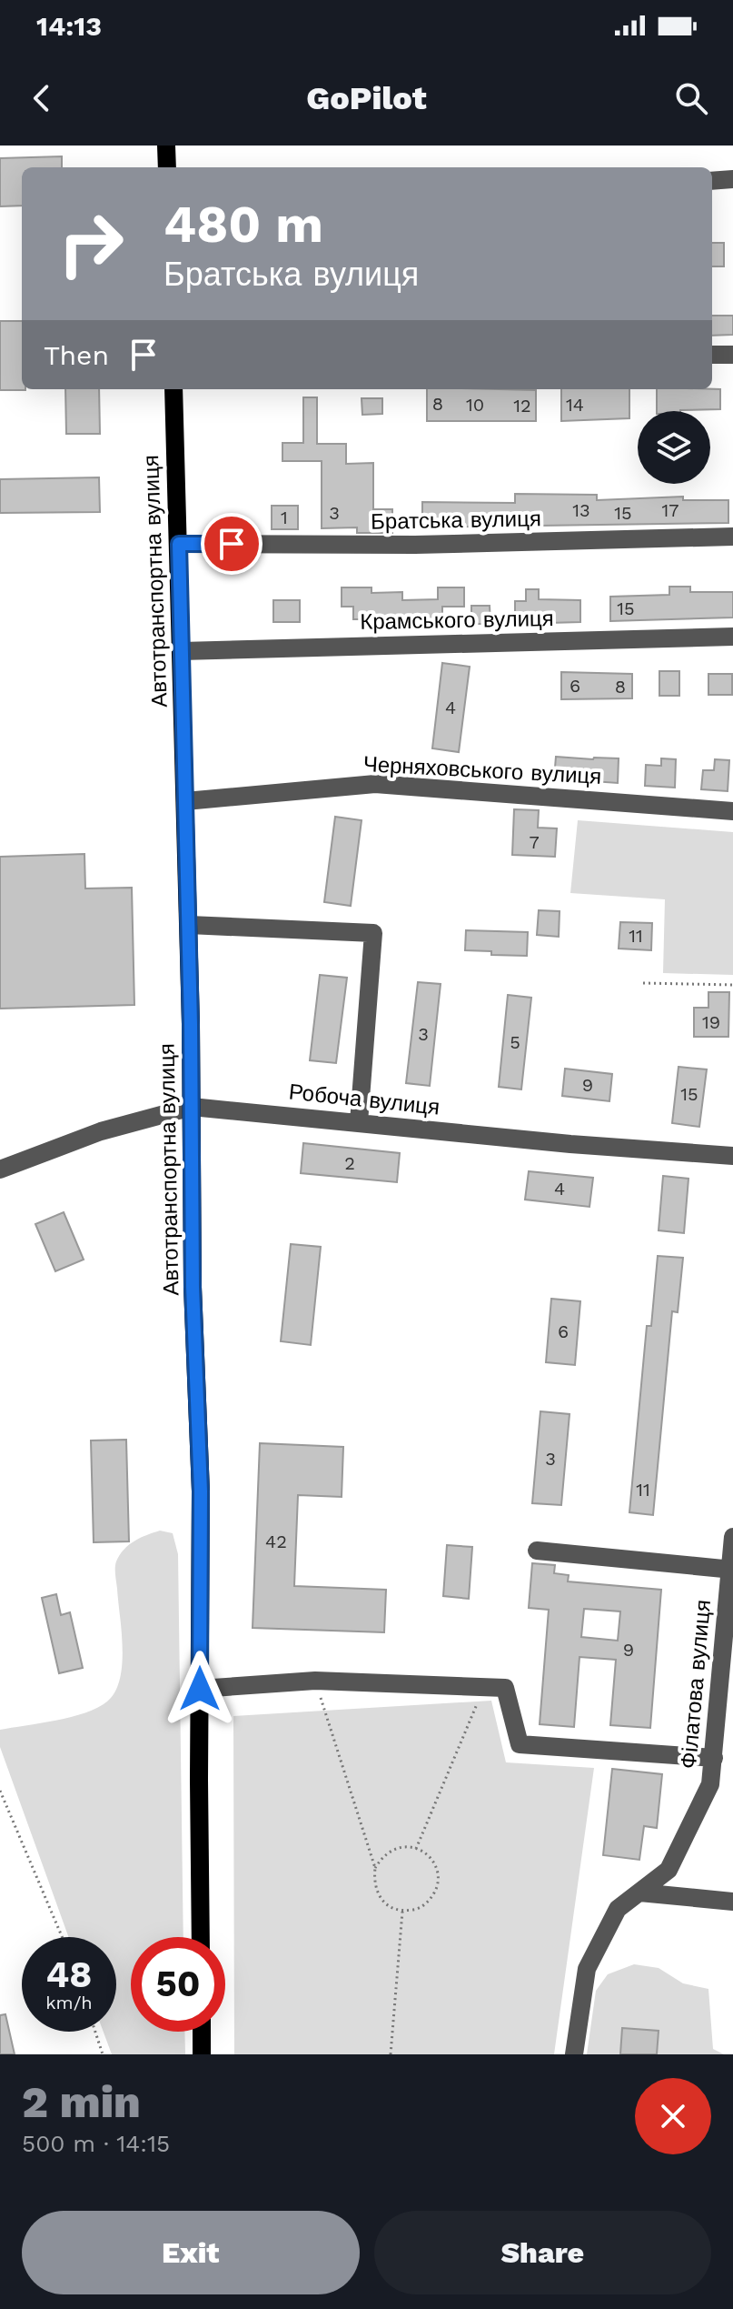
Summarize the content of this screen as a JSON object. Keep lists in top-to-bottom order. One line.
{"streets":{"main road":["Автотранспортна вулиця"],"street":["Братська вулиця","Крамського вулиця","Черняховського вулиця","Робоча вулиця","Філатова вулиця"]},"crossings":[["Братська вулиця","Автотранспортна вулиця"],["Автотранспортна вулиця","Крамського вулиця"],["Автотранспортна вулиця","Черняховського вулиця"],["Автотранспортна вулиця","Робоча вулиця"]],"house_numbers":["8","10","14","12","13","17","3","15","1","15","6","8","4","7","11","19","3","5","9","15","2","4","6","3","11","42","9"],"page":{"status":"14:13","header":"GoPilot","turn":["480 m","Братська вулиця"],"then":"Then","speed":"48 km/h","limit":"50","heading":["2 min","500 m · 14:15"],"buttons":["Exit","Share"]}}
